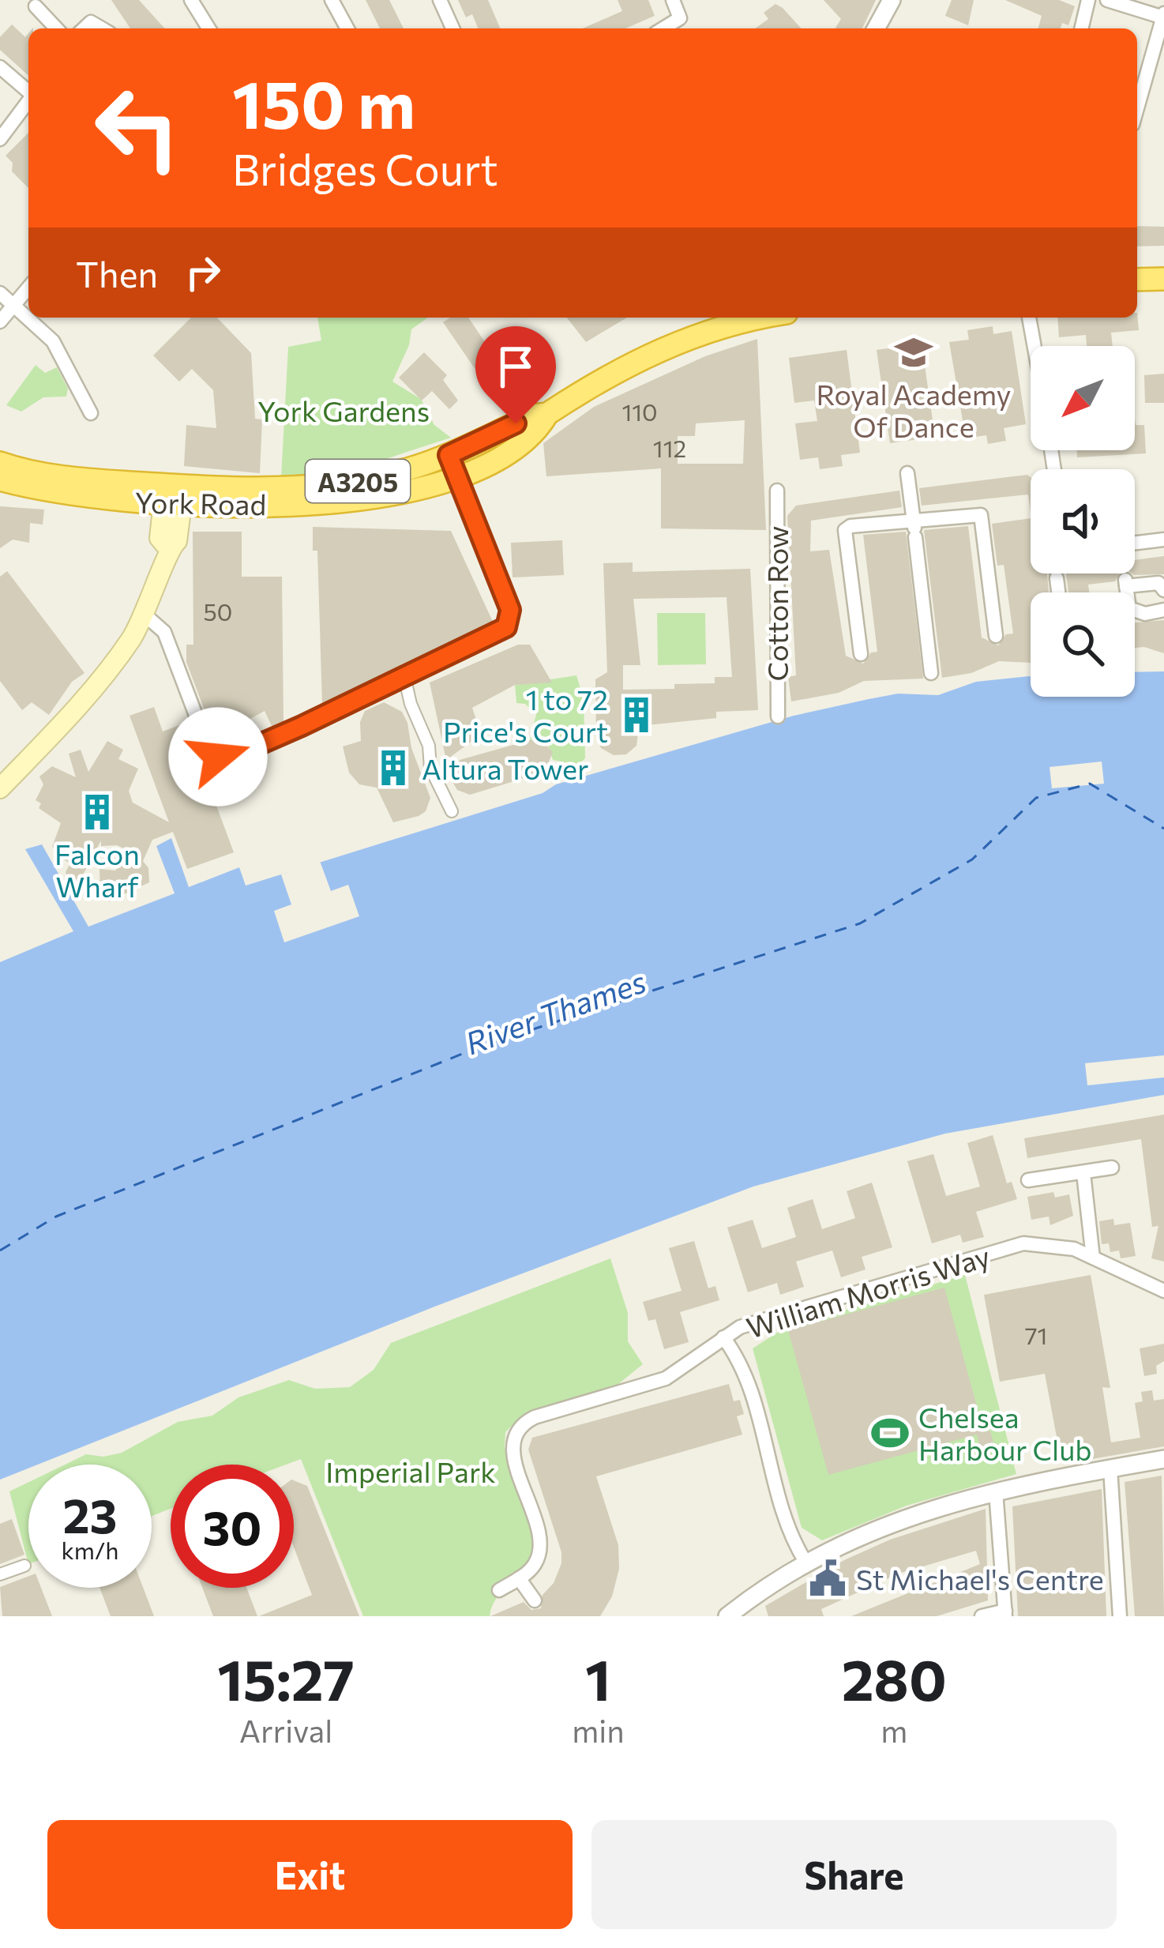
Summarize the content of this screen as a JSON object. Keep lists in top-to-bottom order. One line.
{"streets":{"highway":["A3205","York Road"],"street":["Cotton Row","William Morris Way"]},"water":["River Thames"],"parks":["York Gardens","Imperial Park"],"places":{"school or university":["Royal Academy Of Dance"],"building":["1 to 72 Price's Court","Altura Tower","Falcon Wharf"],"sports":["Chelsea Harbour Club"],"public building":["St Michael's Centre"]},"house_numbers":["110","112","50","71"],"north":"bottom left","page":{"turn":["150 m","Bridges Court"],"then":"Then","speed":"23 km/h","limit":"30","eta":["15:27","Arrival","1","min","280","m"],"buttons":["Exit","Share"]}}
